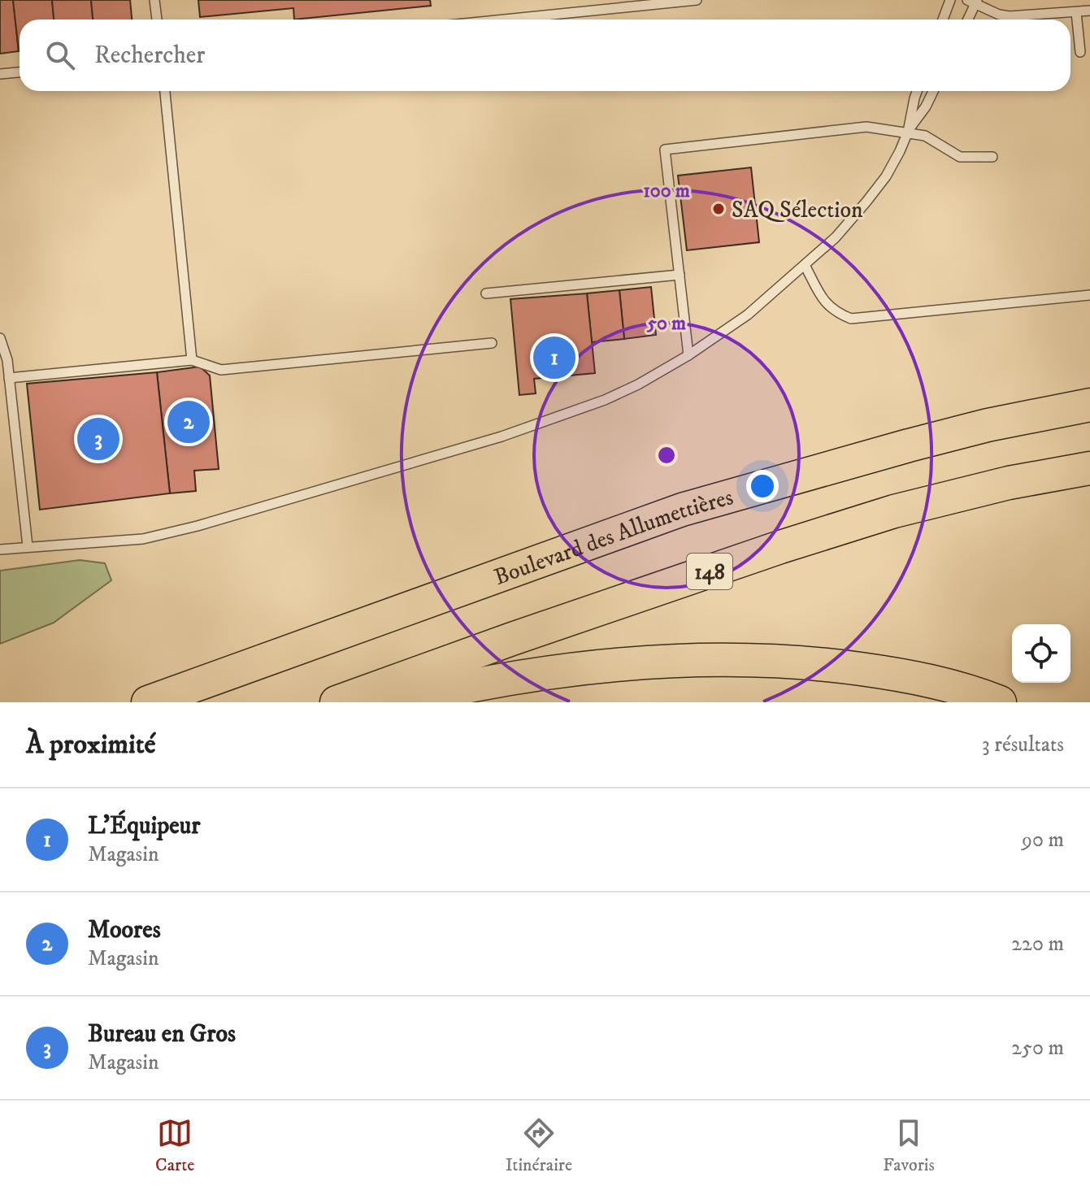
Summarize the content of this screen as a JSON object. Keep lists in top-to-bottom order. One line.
{"streets":{"highway":["Boulevard des Allumettières","148"]},"places":["SAQ Sélection"],"page":{"search":"Rechercher","pins":["1","2","3"],"heading":["À proximité","3 résultats"],"list":[{"mark":"1","name":"L'Équipeur","note":"Magasin","value":"90 m"},{"mark":"2","name":"Moores","note":"Magasin","value":"220 m"},{"mark":"3","name":"Bureau en Gros","note":"Magasin","value":"250 m"}],"nav":["Carte","Itinéraire","Favoris"]},"rings":["100 m","50 m"]}
